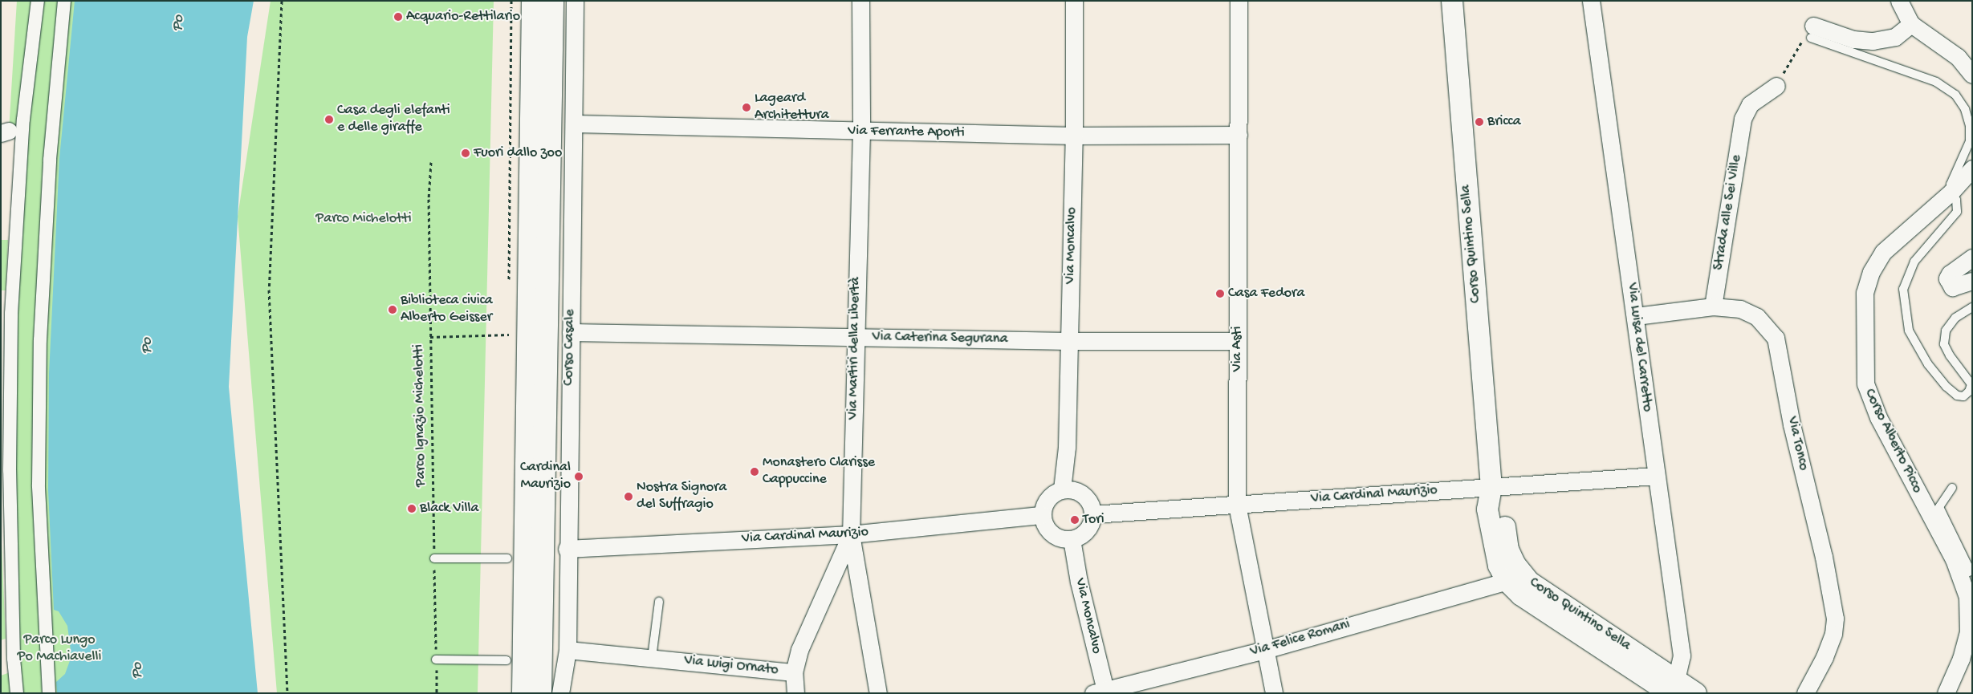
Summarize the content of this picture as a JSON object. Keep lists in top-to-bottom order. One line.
{"streets":{"main road":["Corso Casale"],"street":["Via Ferrante Aporti","Strada alle Sei Ville","Corso Quintino Sella","Via Moncalvo","Via Caterina Segurana","Via Luisa del Carretto","Via Martiri della Libertà","Via Asti","Corso Alberto Picco","Via Tonco","Via Cardinal Maurizio","Via Felice Romani","Via Luigi Ornato"],"path":["Parco Ignazio Michelotti"]},"crossings":[["Via Ferrante Aporti","Via Moncalvo"],["Via Ferrante Aporti","Corso Casale"],["Via Ferrante Aporti","Via Martiri della Libertà"],["Via Ferrante Aporti","Via Asti"],["Strada alle Sei Ville","Via Tonco"],["Corso Quintino Sella","Via Luisa del Carretto"],["Corso Quintino Sella","Via Cardinal Maurizio"],["Corso Quintino Sella","Via Felice Romani"],["Via Moncalvo","Via Caterina Segurana"],["Via Moncalvo","Via Cardinal Maurizio"],["Via Moncalvo","Via Felice Romani"],["Via Caterina Segurana","Corso Casale"],["Via Caterina Segurana","Via Martiri della Libertà"],["Via Caterina Segurana","Via Asti"],["Corso Casale","Via Cardinal Maurizio"],["Corso Casale","Via Luigi Ornato"],["Via Luisa del Carretto","Via Tonco"],["Via Luisa del Carretto","Via Cardinal Maurizio"],["Via Martiri della Libertà","Via Cardinal Maurizio"],["Via Martiri della Libertà","Via Luigi Ornato"],["Via Asti","Via Cardinal Maurizio"],["Via Asti","Via Felice Romani"],["Via Cardinal Maurizio","Via Luigi Ornato"]],"water":["Po"],"parks":["Parco Michelotti","Parco Lungo Po Machiavelli"],"places":["Acquario-Rettilario","Lageard Architettura","Casa degli elefanti e delle giraffe","Bricca","Fuori dallo zoo","Casa Fedora","Biblioteca civica Alberto Geisser","Monastero Clarisse Cappuccine","Cardinal Maurizio","Nostra Signora del Suffragio","Black Villa","Tori"]}
